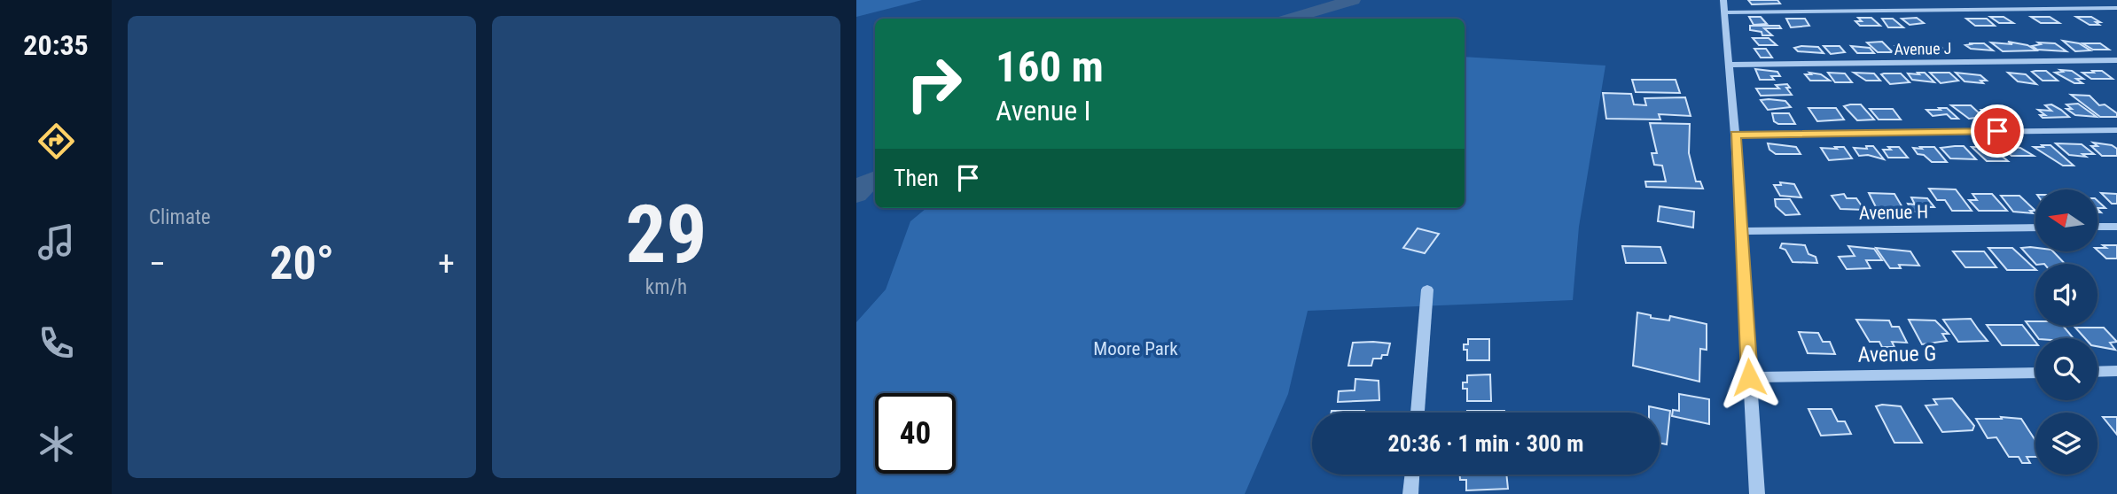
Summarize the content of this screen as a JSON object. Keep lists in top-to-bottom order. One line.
{"streets":{"street":["Avenue J","Avenue H","Avenue G"]},"parks":["Moore Park"],"north":"left","page":{"tabs":"20:35","tile":["Climate",["29","km/h"]],"turn":["160 m","Avenue I"],"then":"Then","heat":["−","20°","+"],"limit":"40","trip":"20:36 · 1 min · 300 m"}}
